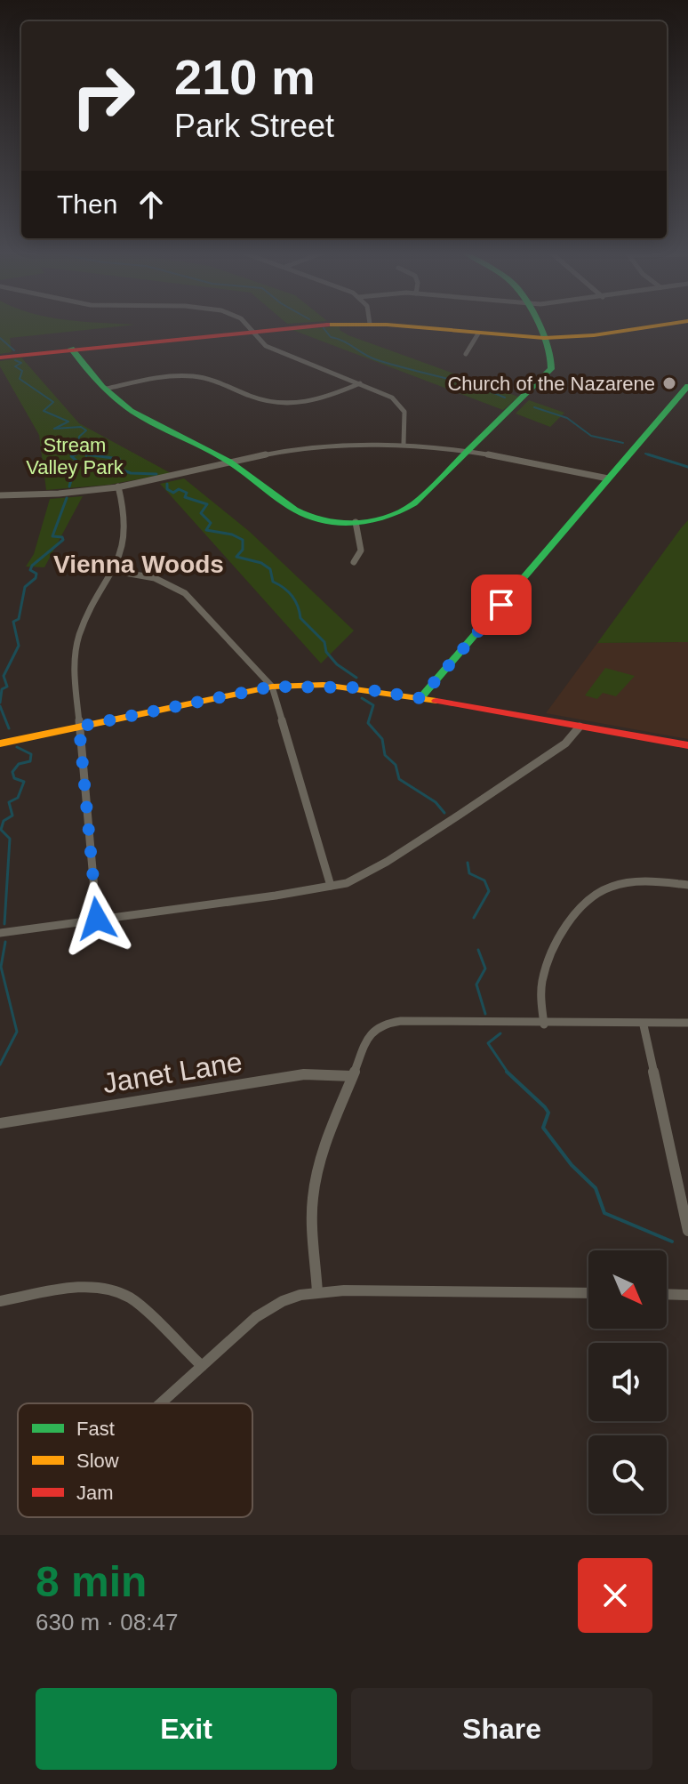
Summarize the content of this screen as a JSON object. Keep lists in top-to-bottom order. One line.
{"streets":{"street":["Janet Lane"]},"districts":["Vienna Woods"],"parks":["Stream Valley Park"],"places":["Church of the Nazarene"],"legend":["Fast","Slow","Jam"],"north":"bottom right","page":{"turn":["210 m","Park Street"],"then":"Then","heading":["8 min","630 m · 08:47"],"buttons":["Exit","Share"]}}
